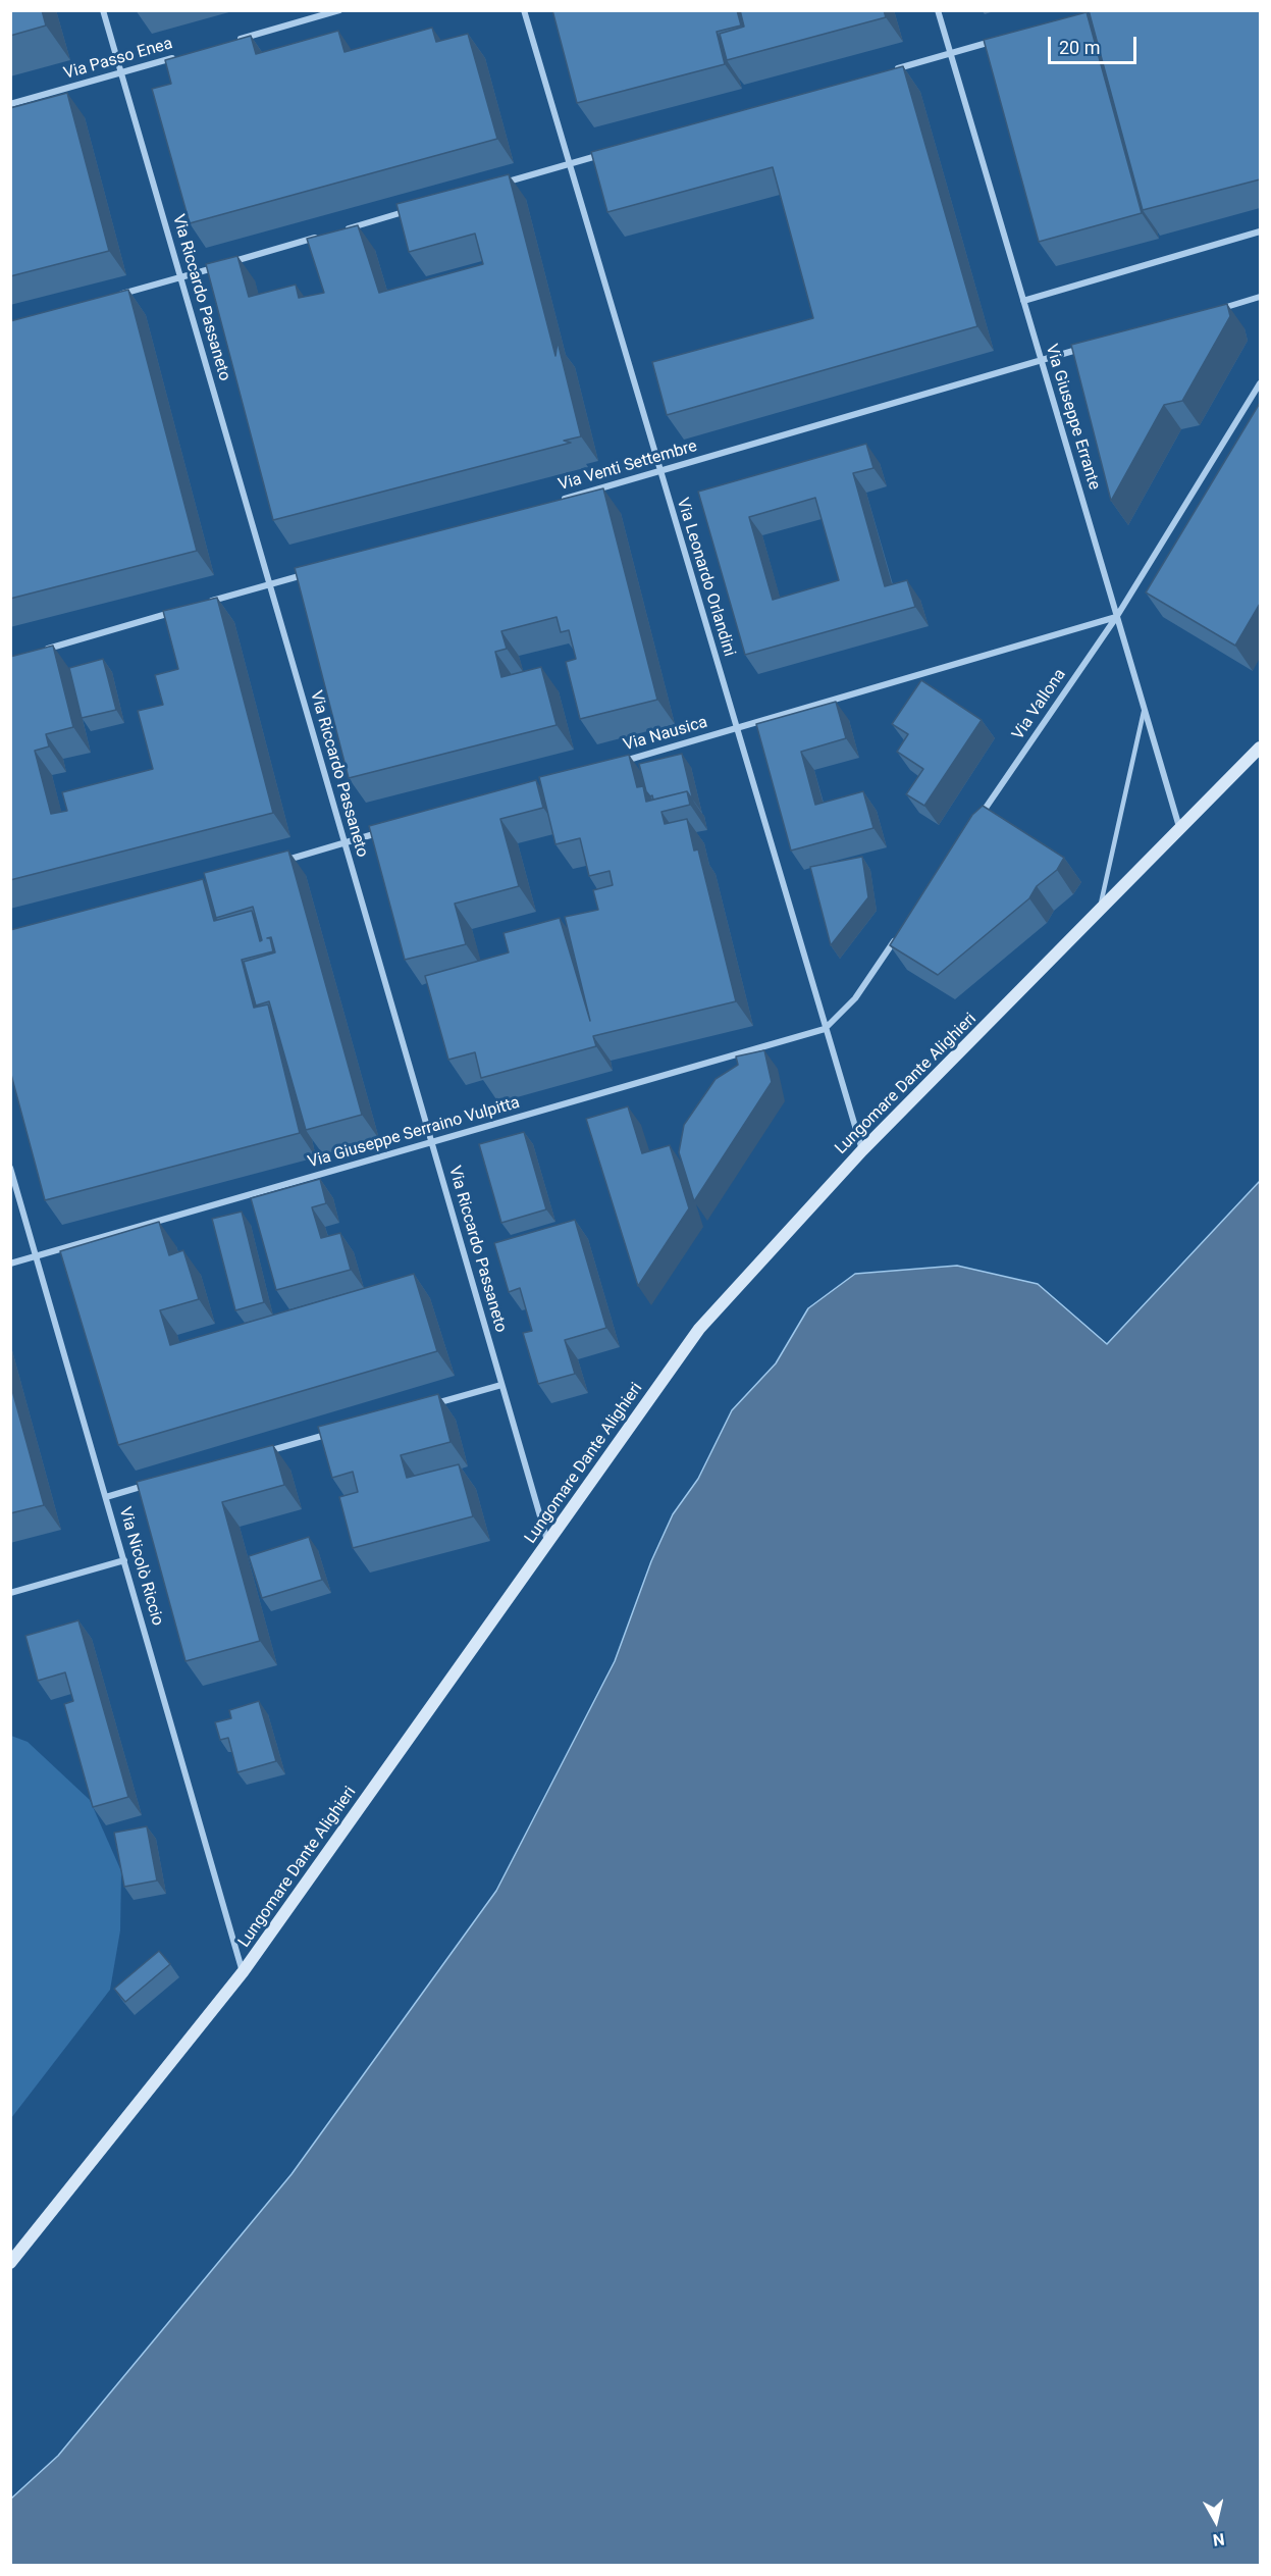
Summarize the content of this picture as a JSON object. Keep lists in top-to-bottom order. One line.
{"streets":{"main road":["Lungomare Dante Alighieri"],"street":["Via Passo Enea","Via Riccardo Passaneto","Via Giuseppe Errante","Via Venti Settembre","Via Leonardo Orlandini","Via Vallona","Via Nausica","Via Giuseppe Serraino Vulpitta","Via Nicolò Riccio"]},"crossings":[["Via Passo Enea","Via Riccardo Passaneto"],["Via Riccardo Passaneto","Lungomare Dante Alighieri"],["Via Riccardo Passaneto","Via Giuseppe Serraino Vulpitta"],["Via Giuseppe Errante","Via Venti Settembre"],["Via Giuseppe Errante","Via Vallona"],["Via Giuseppe Errante","Via Nausica"],["Via Giuseppe Errante","Lungomare Dante Alighieri"],["Via Venti Settembre","Via Leonardo Orlandini"],["Via Leonardo Orlandini","Via Nausica"],["Via Leonardo Orlandini","Lungomare Dante Alighieri"],["Via Leonardo Orlandini","Via Giuseppe Serraino Vulpitta"],["Via Vallona","Via Nausica"],["Lungomare Dante Alighieri","Via Nicolò Riccio"],["Via Giuseppe Serraino Vulpitta","Via Nicolò Riccio"]],"scale_bar":"20 m","north":"bottom"}
